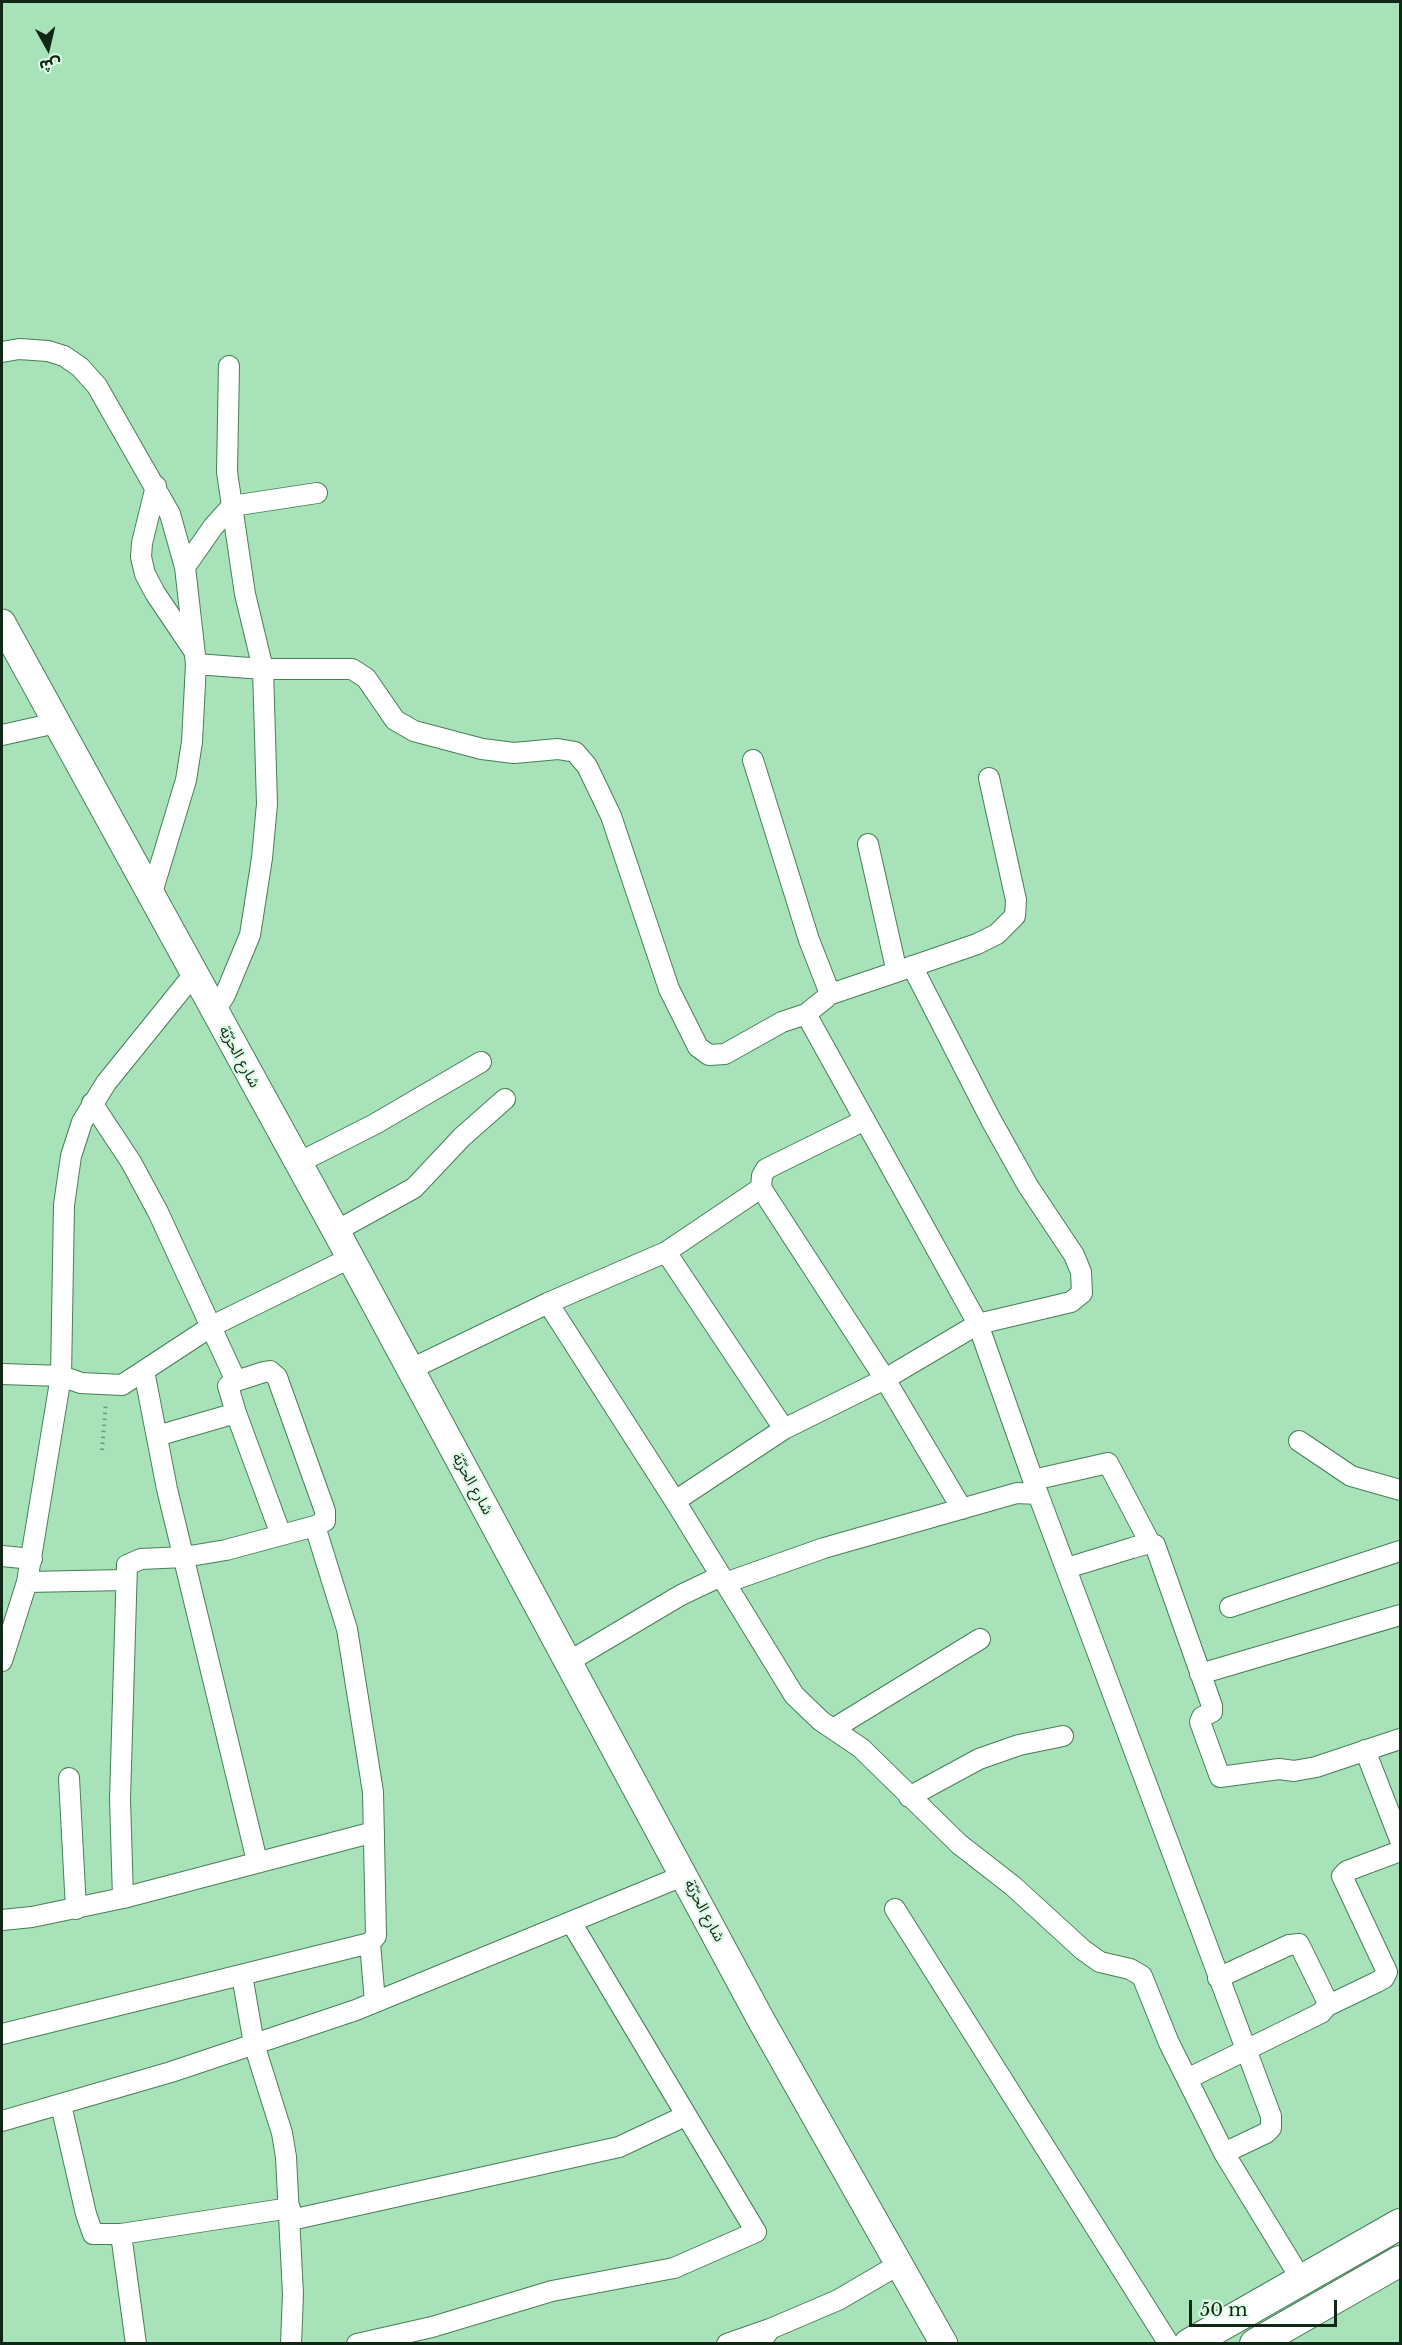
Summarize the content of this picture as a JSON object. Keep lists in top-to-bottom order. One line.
{"streets":{"main road":["شارع الحرّيّة"]},"scale_bar":"50 m","north":"bottom"}
